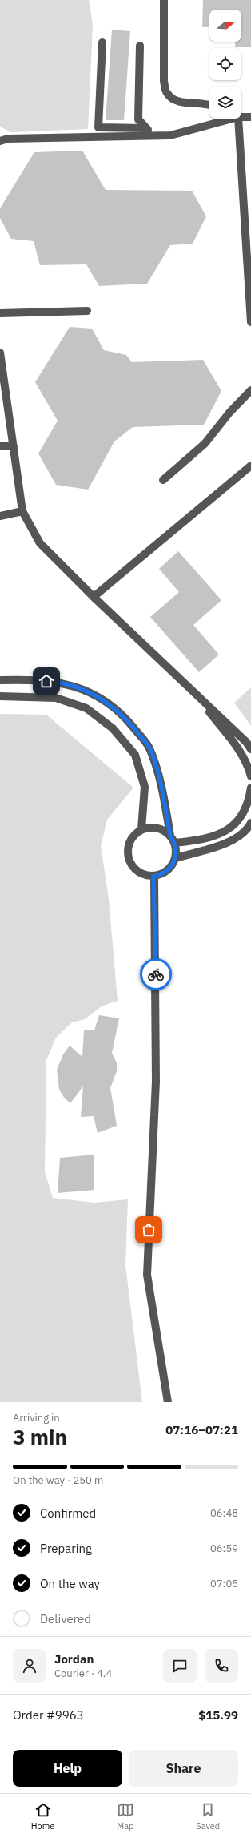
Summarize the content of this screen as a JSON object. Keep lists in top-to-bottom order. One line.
{"north":"right","page":{"heading":["3 min","Arriving in","07:16–07:21"],"panel":["Jordan","Courier · 4.4","Order #9963","$15.99"],"bar":"On the way · 250 m","list":[["Confirmed","06:48"],["Preparing","06:59"],["On the way","07:05"],"Delivered"],"buttons":["Help","Share"],"tabs":["Home","Map","Saved"]}}
